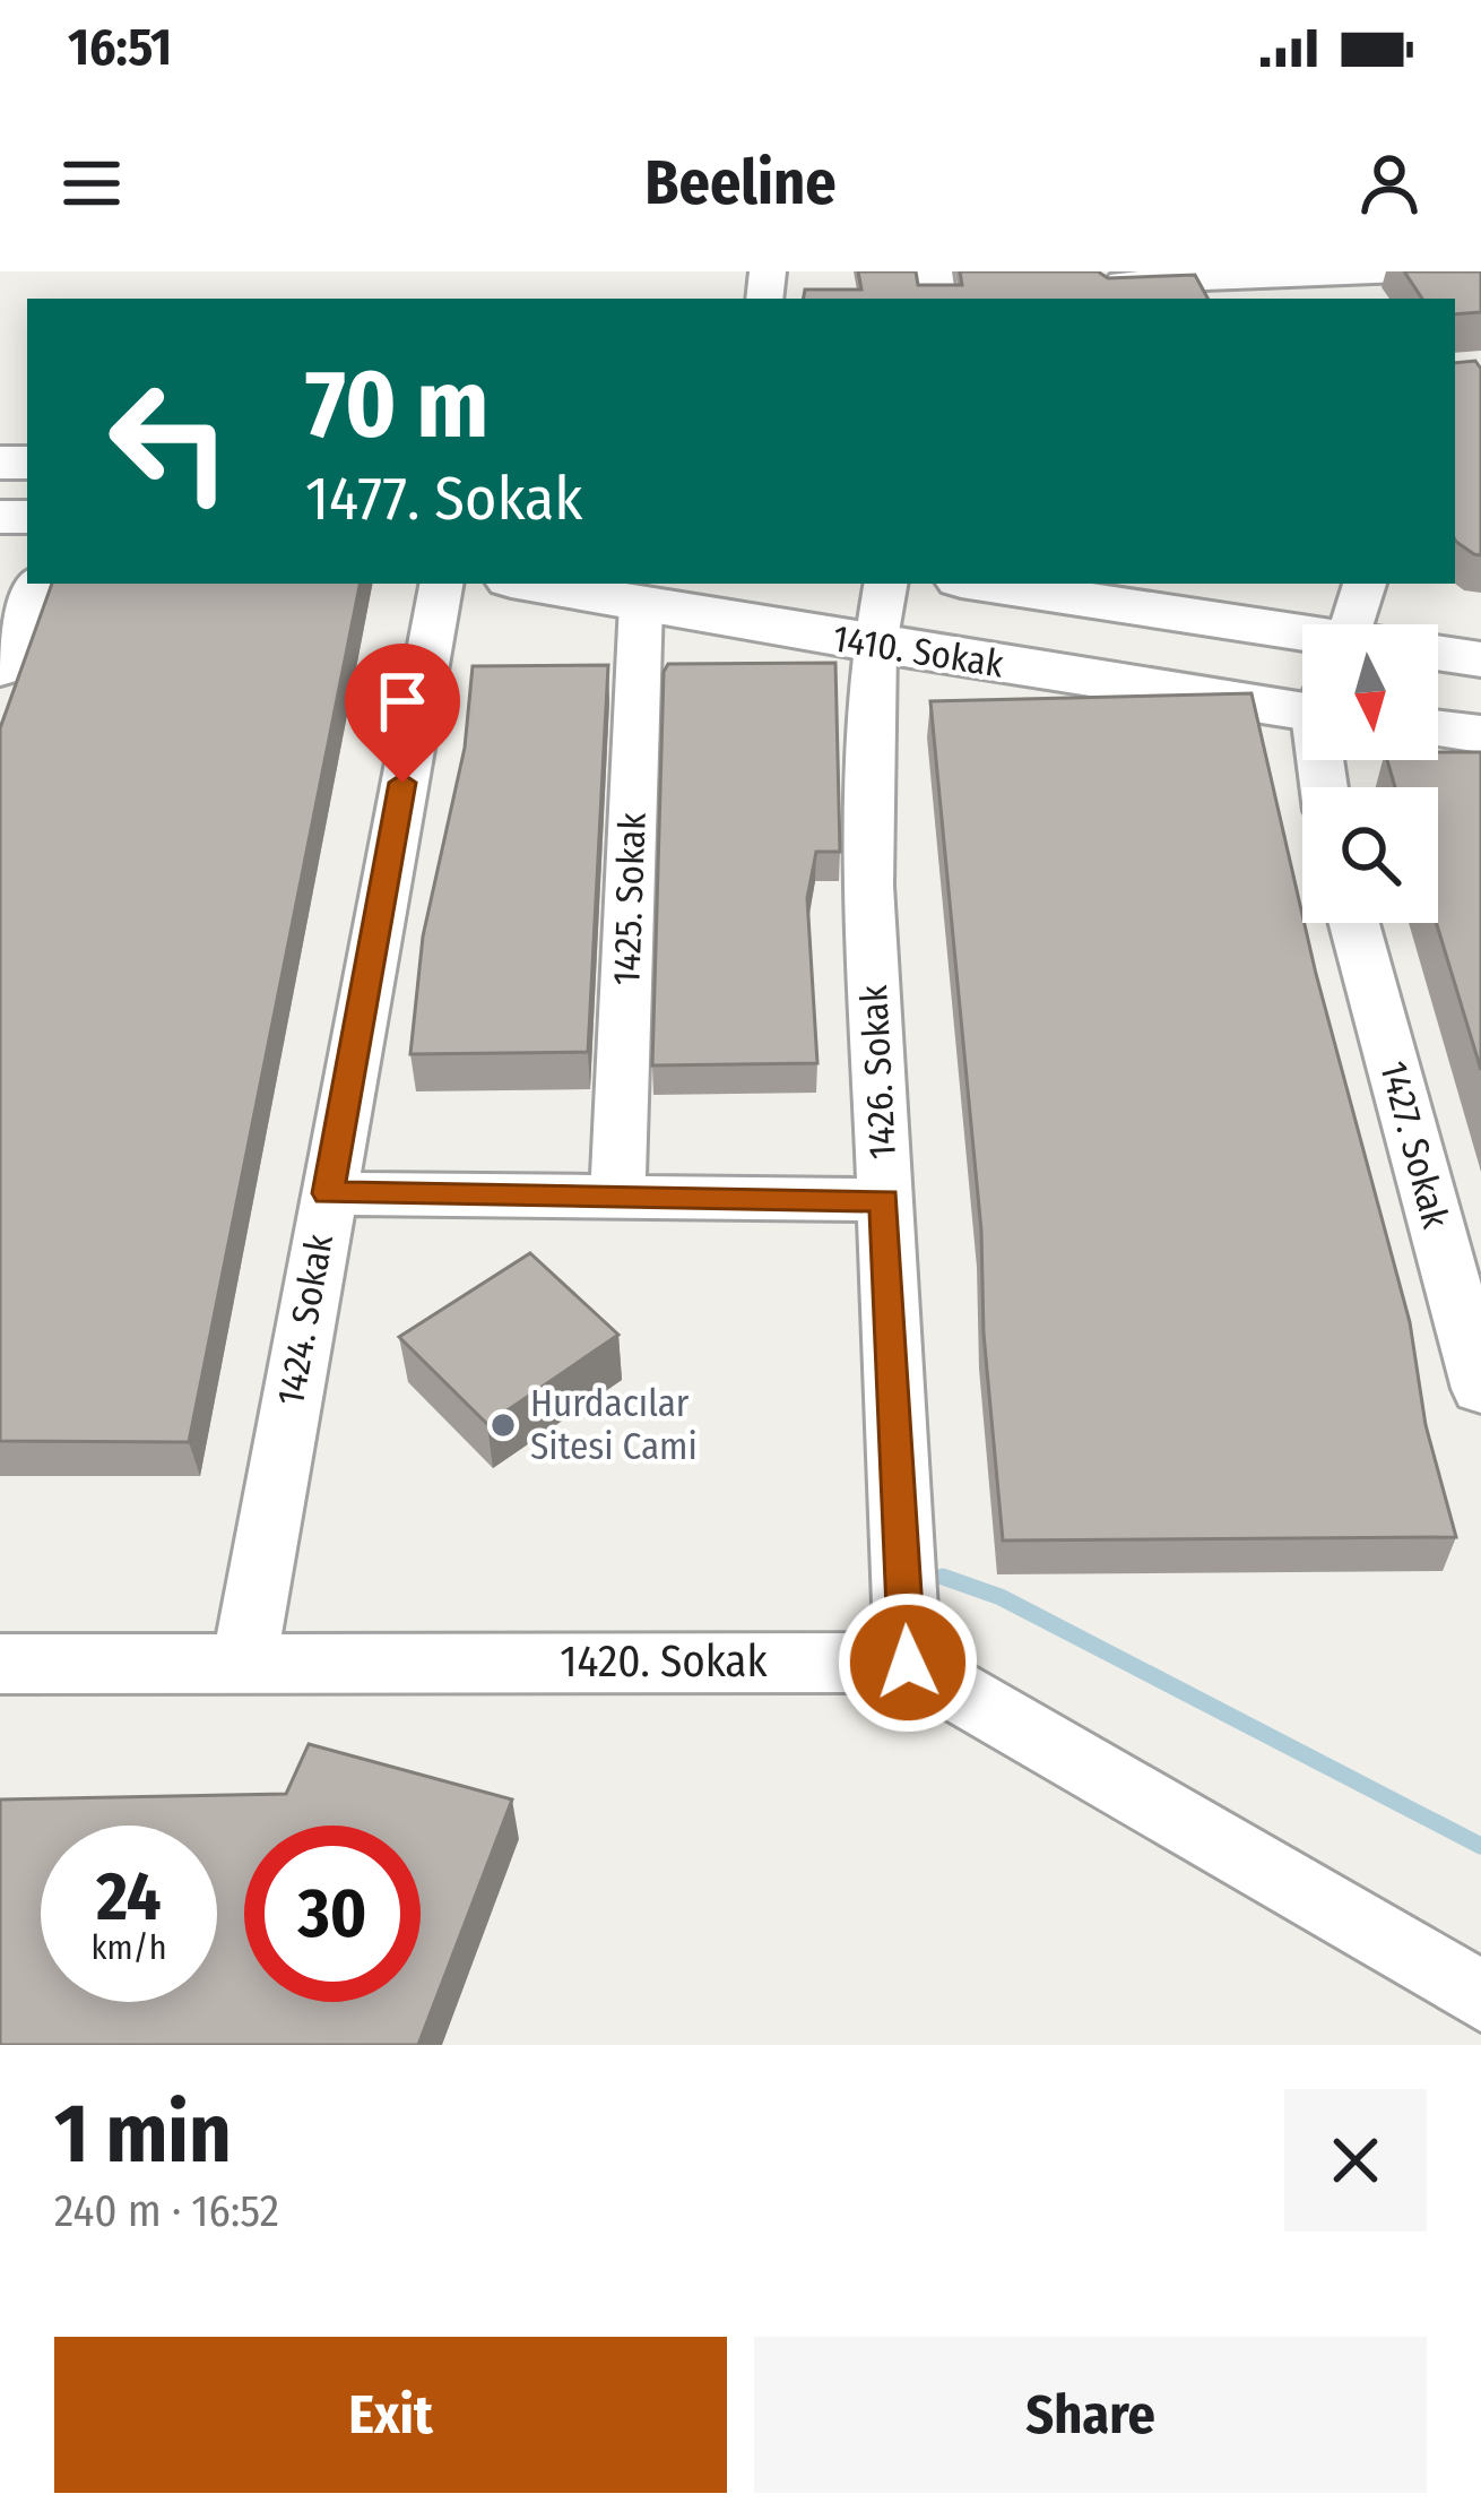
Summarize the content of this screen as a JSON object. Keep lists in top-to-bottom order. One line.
{"streets":{"street":["1410. Sokak","1425. Sokak","1426. Sokak","1427. Sokak","1424. Sokak","1420. Sokak"]},"crossings":[["1410. Sokak","1425. Sokak"],["1410. Sokak","1426. Sokak"],["1426. Sokak","1420. Sokak"],["1424. Sokak","1420. Sokak"]],"places":["Hurdacılar Sitesi Cami"],"north":"bottom","page":{"status":"16:51","header":"Beeline","turn":["70 m","1477. Sokak"],"speed":"24 km/h","limit":"30","heading":["1 min","240 m · 16:52"],"buttons":["Exit","Share"]}}
